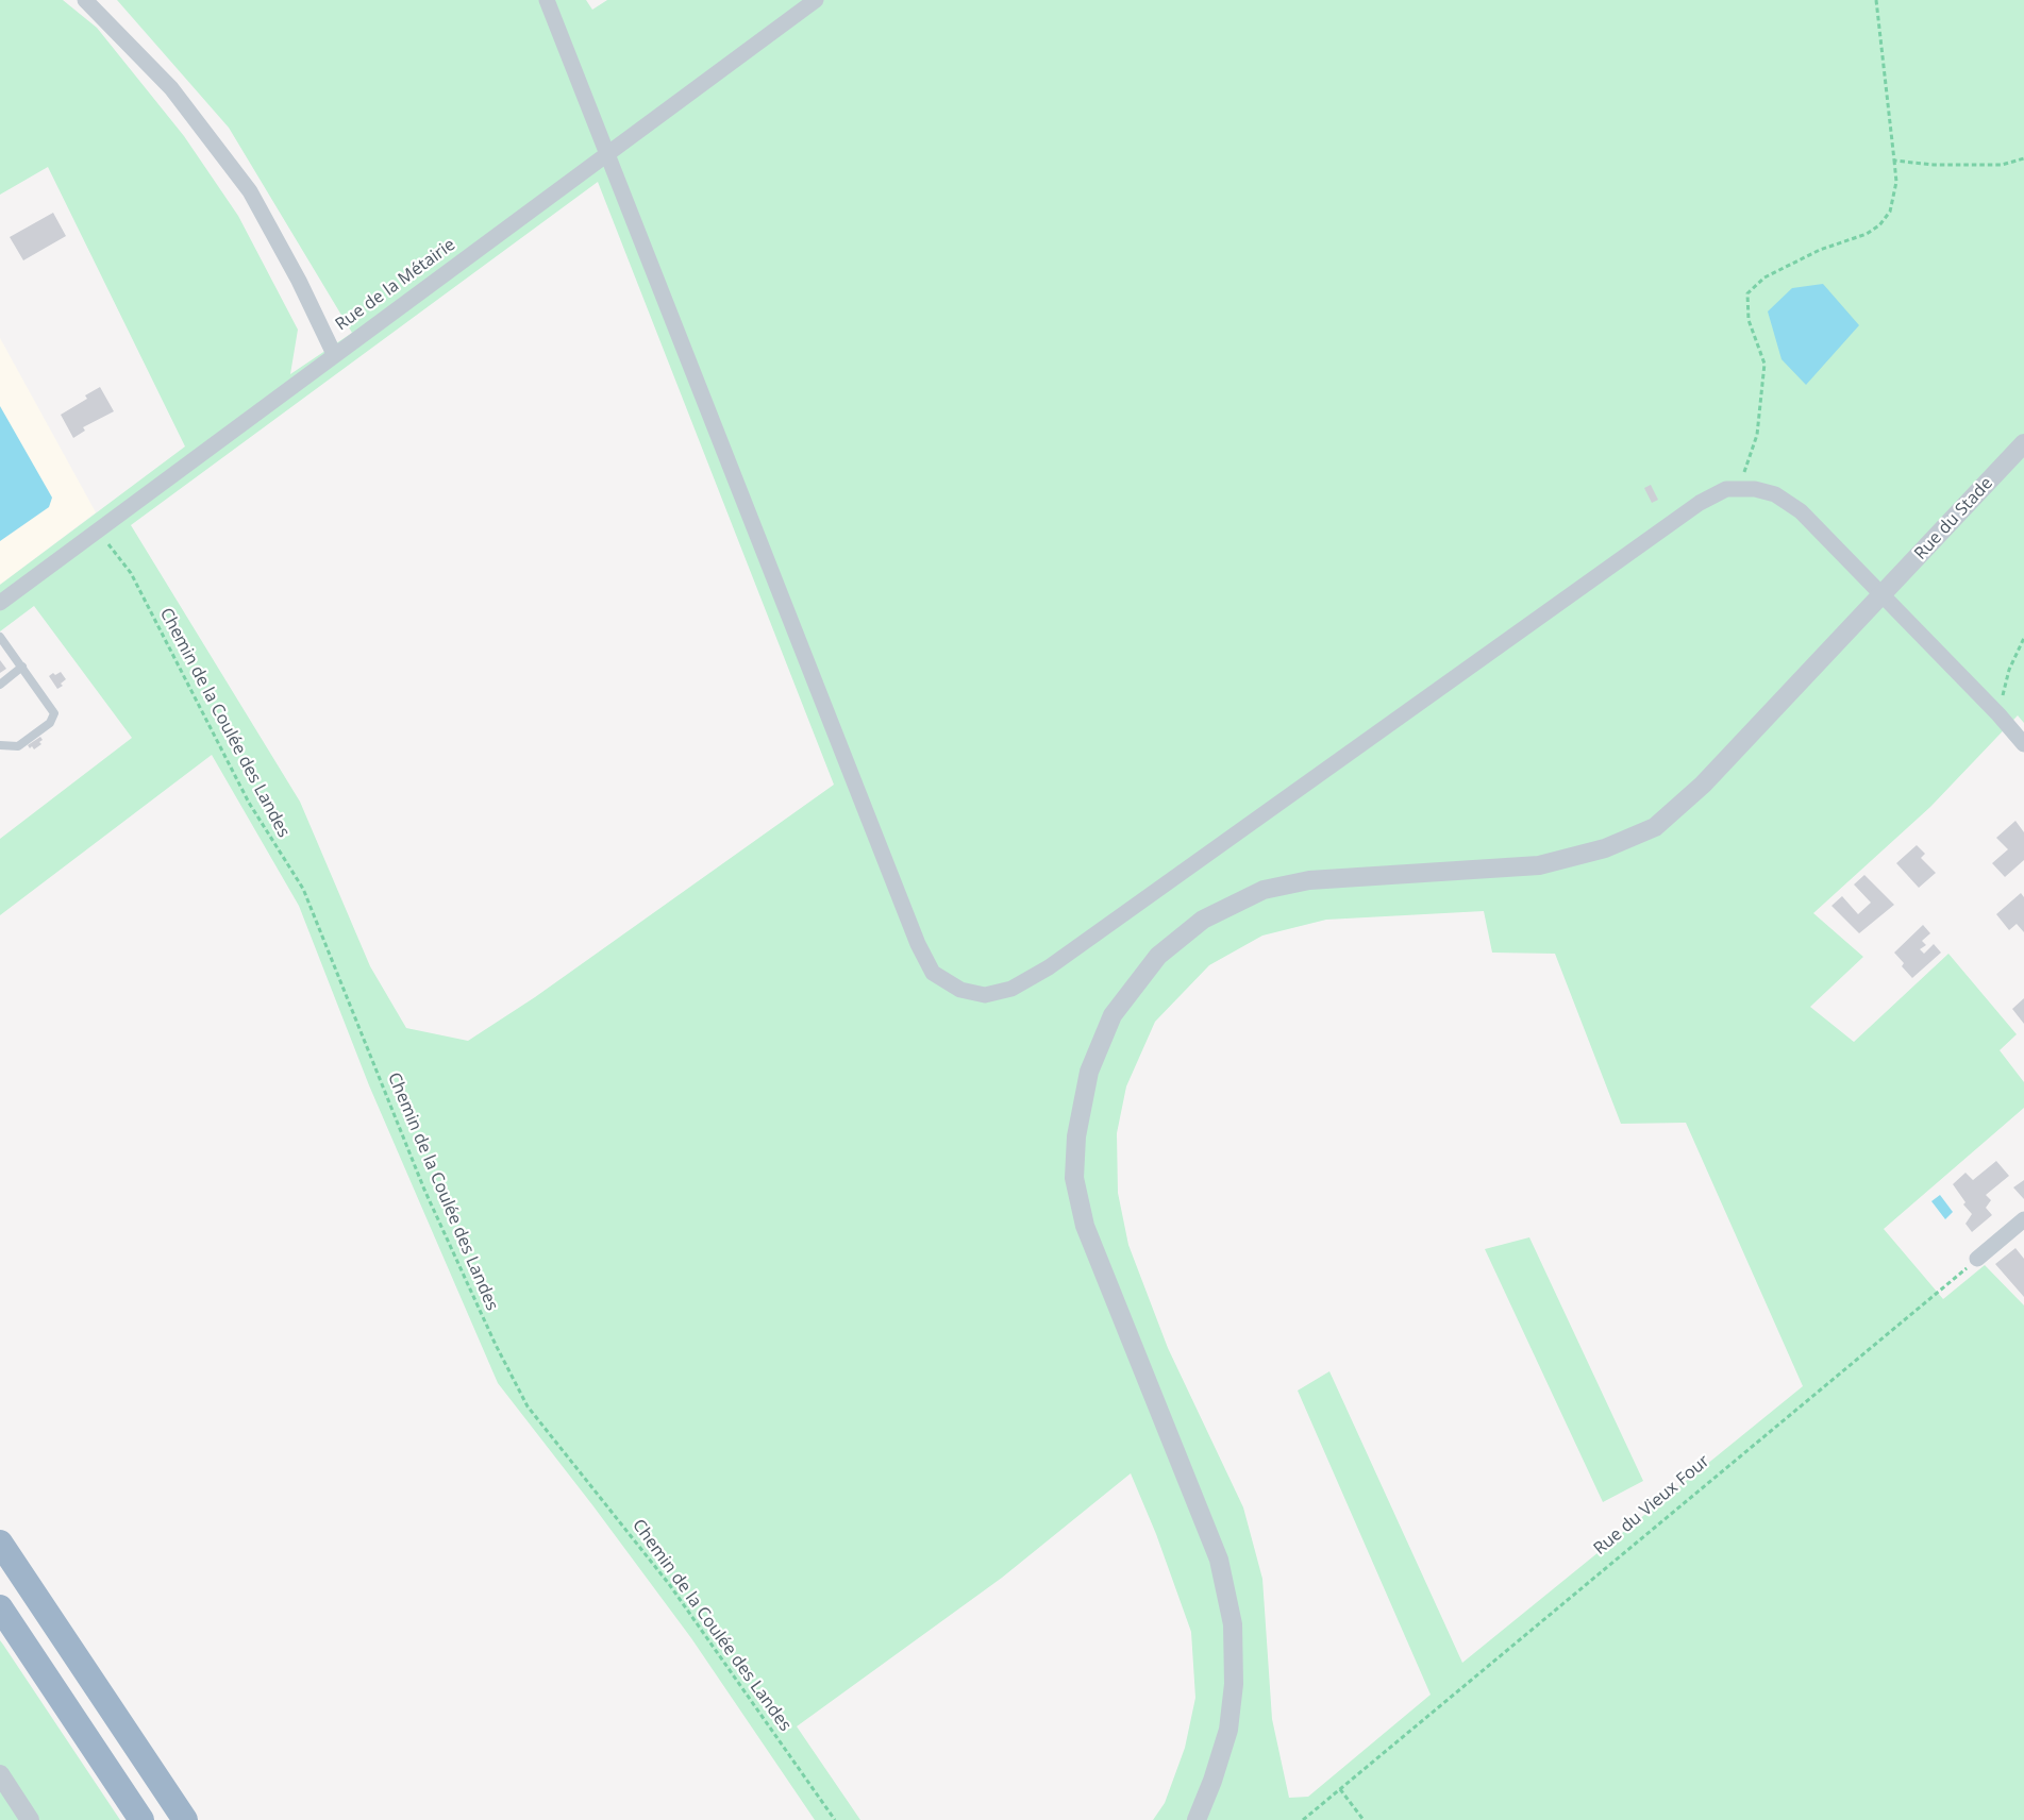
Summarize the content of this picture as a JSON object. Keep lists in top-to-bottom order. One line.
{"streets":{"street":["Rue de la Métairie","Rue du Stade"],"path":["Chemin de la Coulée des Landes","Rue du Vieux Four"]},"crossings":[["Rue de la Métairie","Chemin de la Coulée des Landes"]]}
